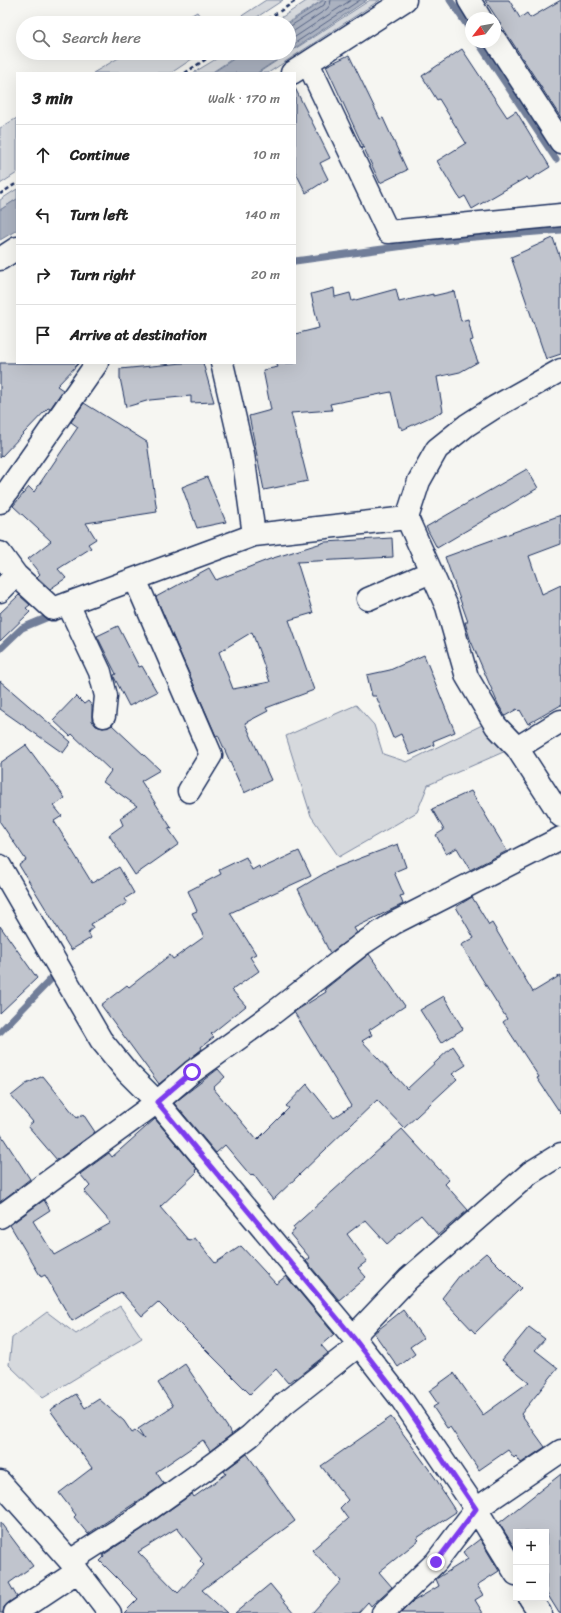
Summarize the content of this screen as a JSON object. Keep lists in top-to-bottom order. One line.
{"north":"bottom left","page":{"search":"Search here","heading":["3 min","Walk · 170 m"],"list":[["Continue","10 m"],["Turn left","140 m"],["Turn right","20 m"],"Arrive at destination"],"map_buttons":["+","−"]}}
